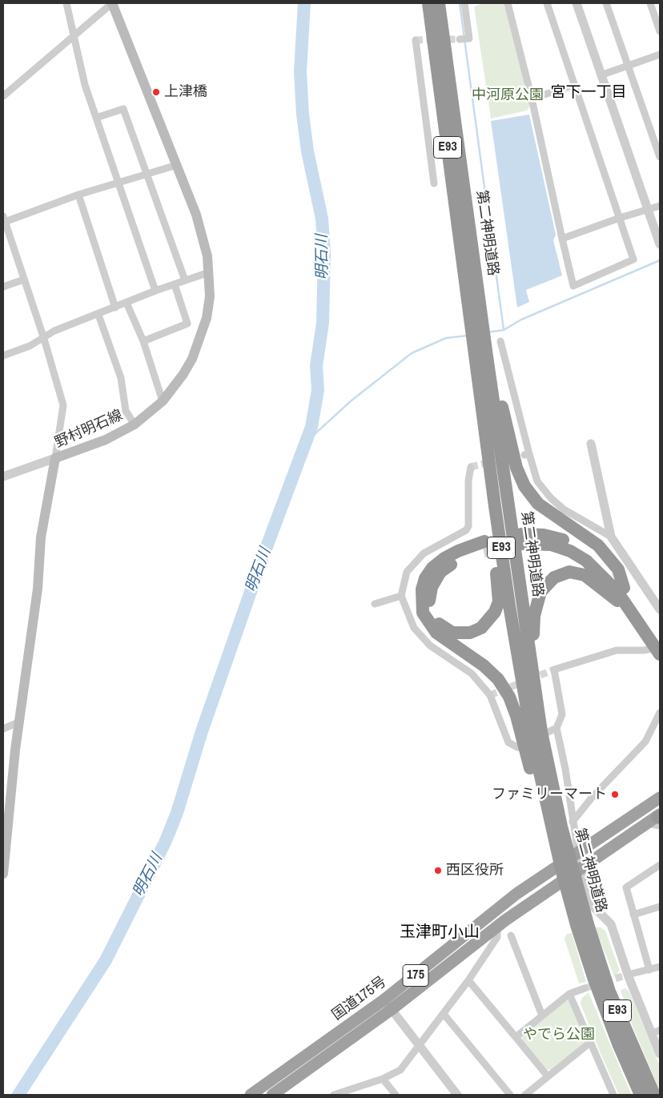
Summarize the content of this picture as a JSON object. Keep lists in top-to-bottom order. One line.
{"streets":{"highway":["E93","第二神明道路","175","国道175号"],"main road":["野村明石線"]},"districts":["宮下一丁目","玉津町小山"],"water":["明石川"],"parks":["中河原公園","やでら公園"],"places":["上津橋","ファミリーマート","西区役所"]}
